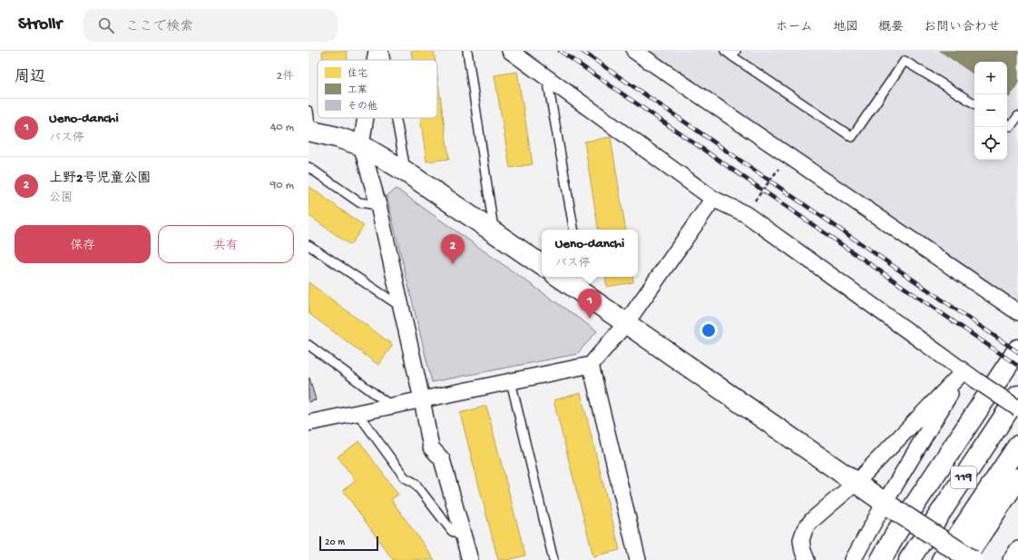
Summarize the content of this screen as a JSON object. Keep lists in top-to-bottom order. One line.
{"streets":{"main road":["119"]},"legend":["住宅","工業","その他"],"scale_bar":"20 m","page":{"header":"Strollr","search":"ここで検索","nav":["ホーム","地図","概要","お問い合わせ"],"heading":["周辺","2件"],"map_buttons":["+","−"],"list":[{"mark":"1","name":"Ueno-danchi","note":"バス停","value":"40 m"},{"mark":"2","name":"上野2号児童公園","note":"公園","value":"90 m"}],"buttons":["保存","共有"],"popup":["Ueno-danchi","バス停"],"pins":["2","1"],"scale":"20 m"}}
